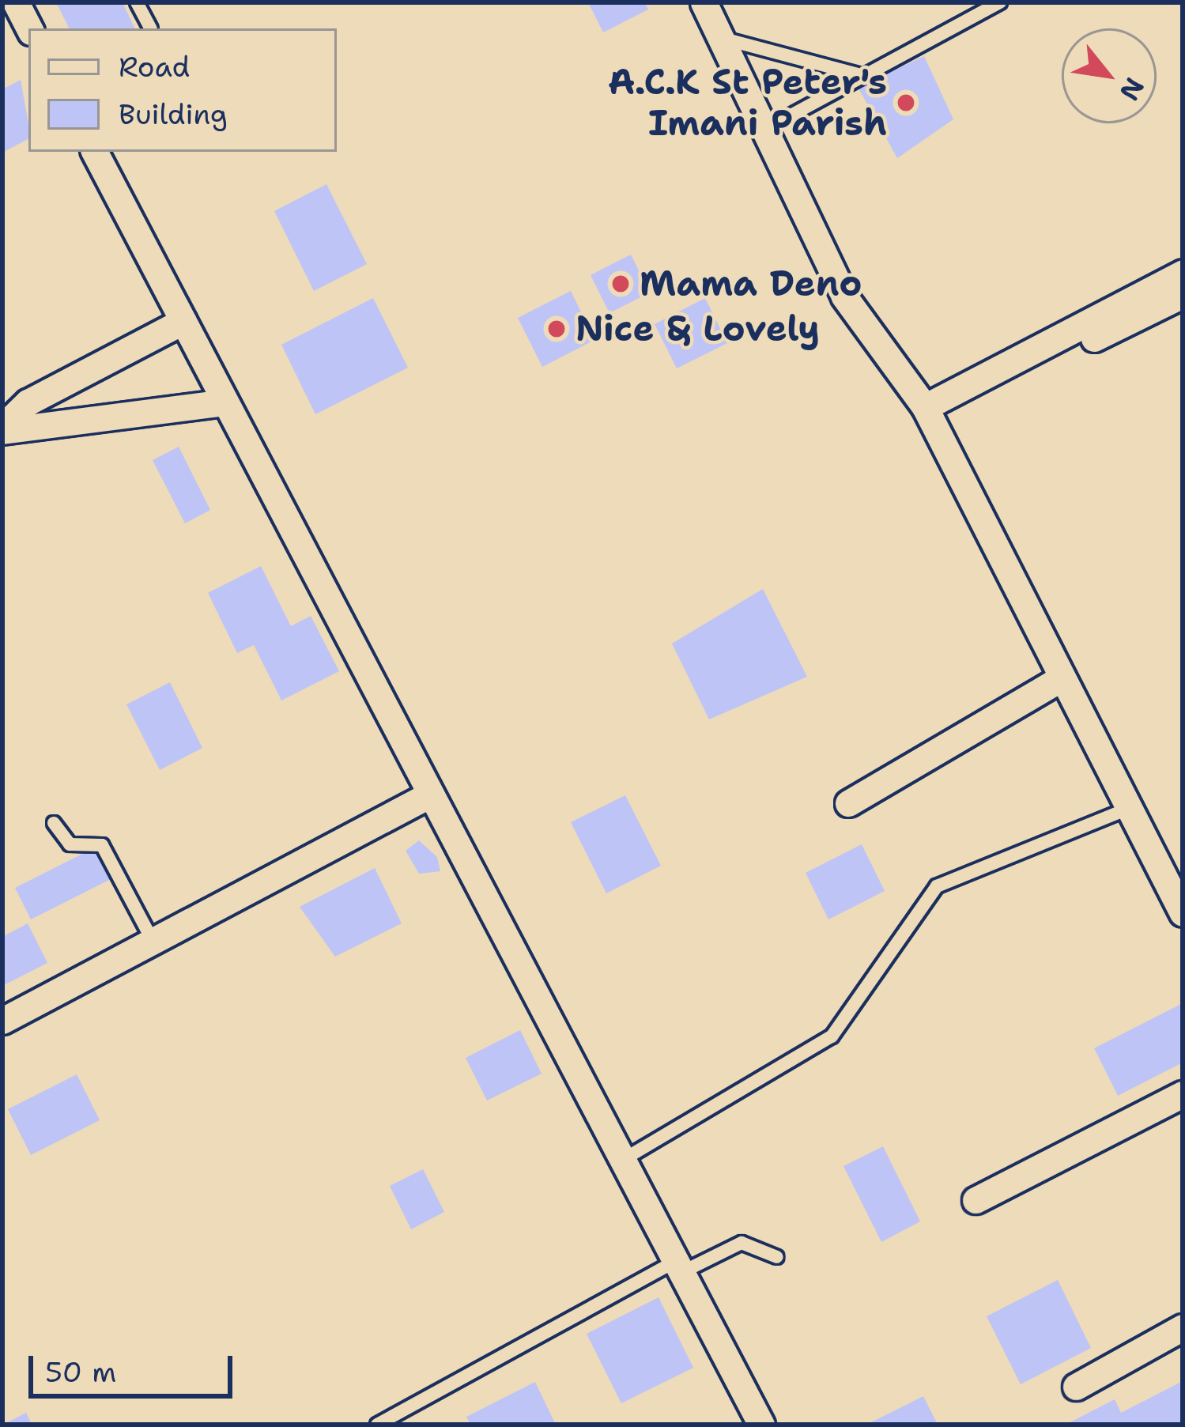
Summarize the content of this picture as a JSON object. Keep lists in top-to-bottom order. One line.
{"places":["A.C.K St Peter's Imani Parish","Mama Deno","Nice & Lovely"],"legend":["Road","Building"],"scale_bar":"50 m","north":"bottom right"}
